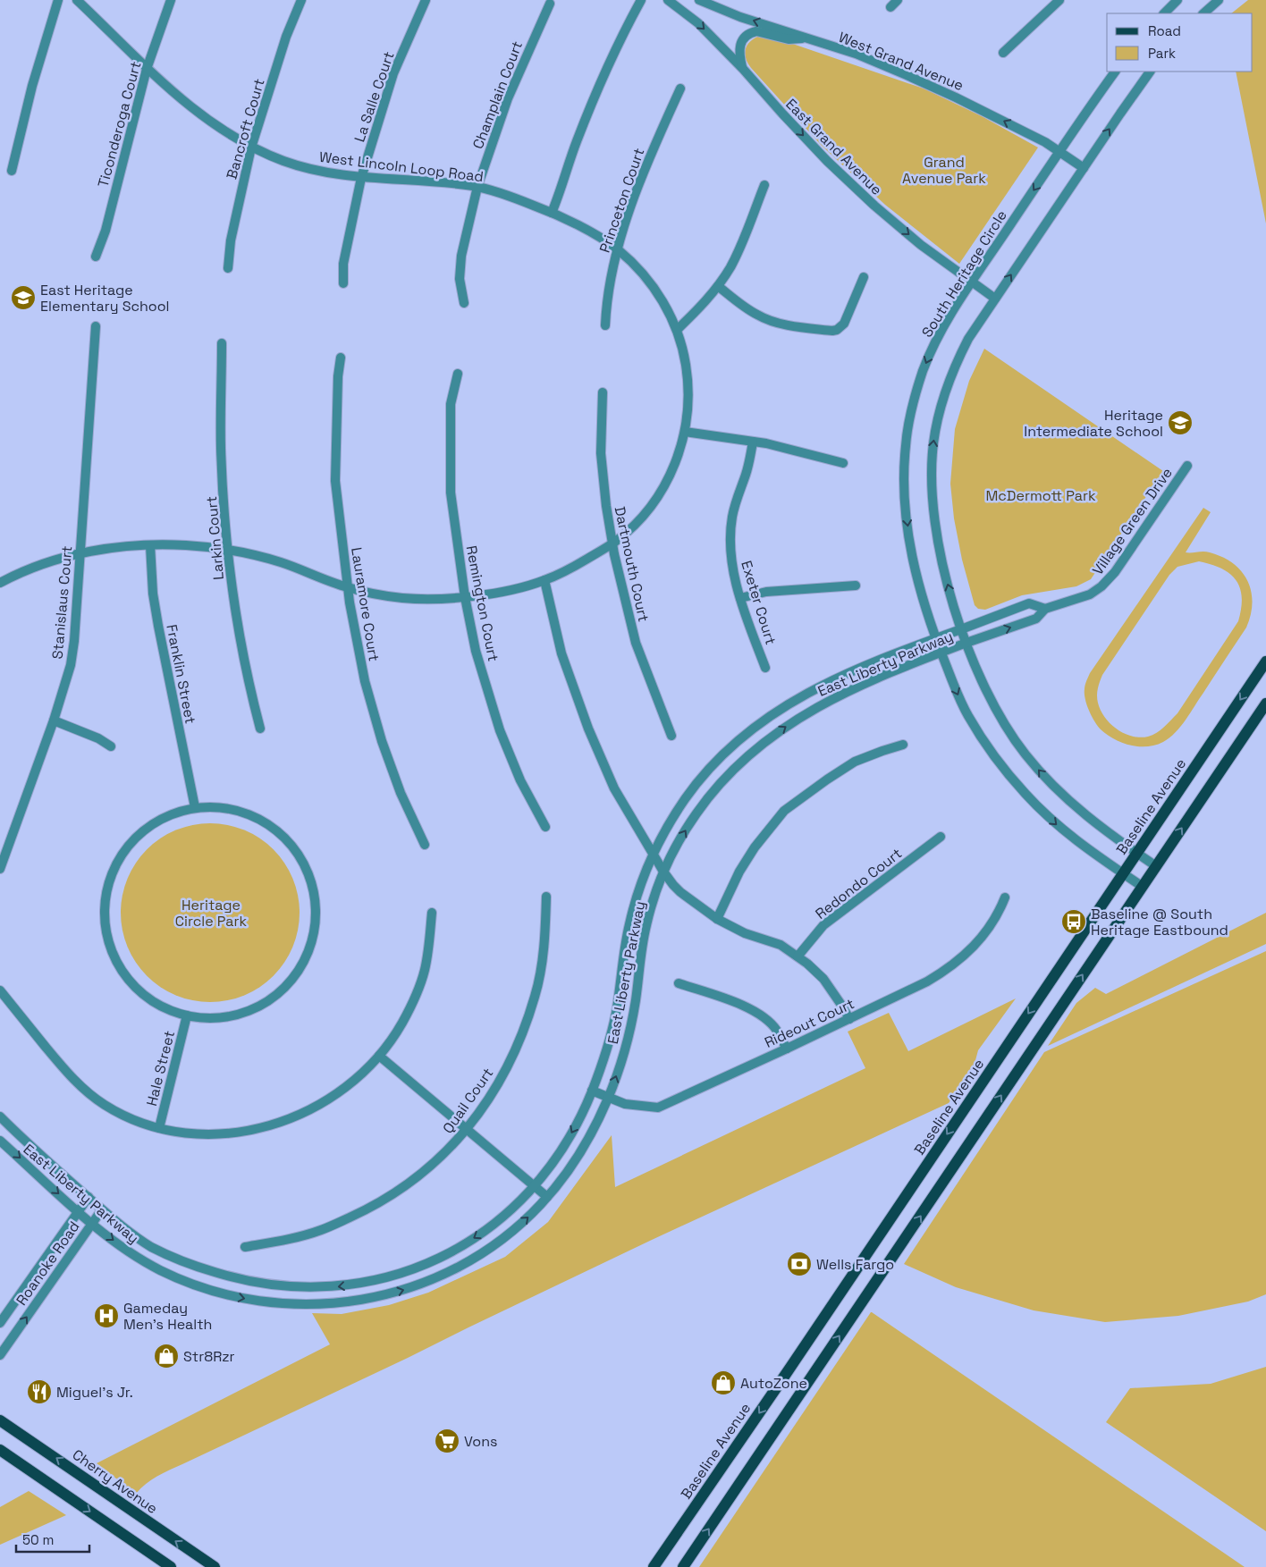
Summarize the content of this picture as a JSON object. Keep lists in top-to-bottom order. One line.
{"streets":{"main road":["Baseline Avenue","Cherry Avenue"],"street":["West Grand Avenue","Champlain Court","La Salle Court","Ticonderoga Court","Bancroft Court","East Grand Avenue","West Lincoln Loop Road","Princeton Court","South Heritage Circle","Village Green Drive","Larkin Court","Dartmouth Court","Stanislaus Court","Exeter Court","Remington Court","Lauramore Court","East Liberty Parkway","Franklin Street","Redondo Court","Rideout Court","Hale Street","Quail Court","Roanoke Road"]},"crossings":[["West Grand Avenue","South Heritage Circle"],["Champlain Court","West Lincoln Loop Road"],["La Salle Court","West Lincoln Loop Road"],["Ticonderoga Court","West Lincoln Loop Road"],["Bancroft Court","West Lincoln Loop Road"],["East Grand Avenue","South Heritage Circle"],["West Lincoln Loop Road","Princeton Court"],["West Lincoln Loop Road","Larkin Court"],["West Lincoln Loop Road","Dartmouth Court"],["West Lincoln Loop Road","Stanislaus Court"],["West Lincoln Loop Road","Remington Court"],["West Lincoln Loop Road","Lauramore Court"],["West Lincoln Loop Road","Franklin Street"],["South Heritage Circle","East Liberty Parkway"],["South Heritage Circle","Baseline Avenue"],["Village Green Drive","East Liberty Parkway"],["East Liberty Parkway","Rideout Court"],["East Liberty Parkway","Roanoke Road"]],"one_way":["West Grand Avenue","East Grand Avenue"],"parks":["Grand Avenue Park","McDermott Park","Heritage Circle Park"],"places":{"school or university":["East Heritage Elementary School","Heritage Intermediate School"],"bus stop":["Baseline @ South Heritage Eastbound"],"bank":["Wells Fargo"],"hospital":["Gameday Men's Health"],"shop":["Str8Rzr","AutoZone"],"restaurant":["Miguel's Jr."],"supermarket":["Vons"]},"legend":["Road","Park"],"scale_bar":"50 m"}
